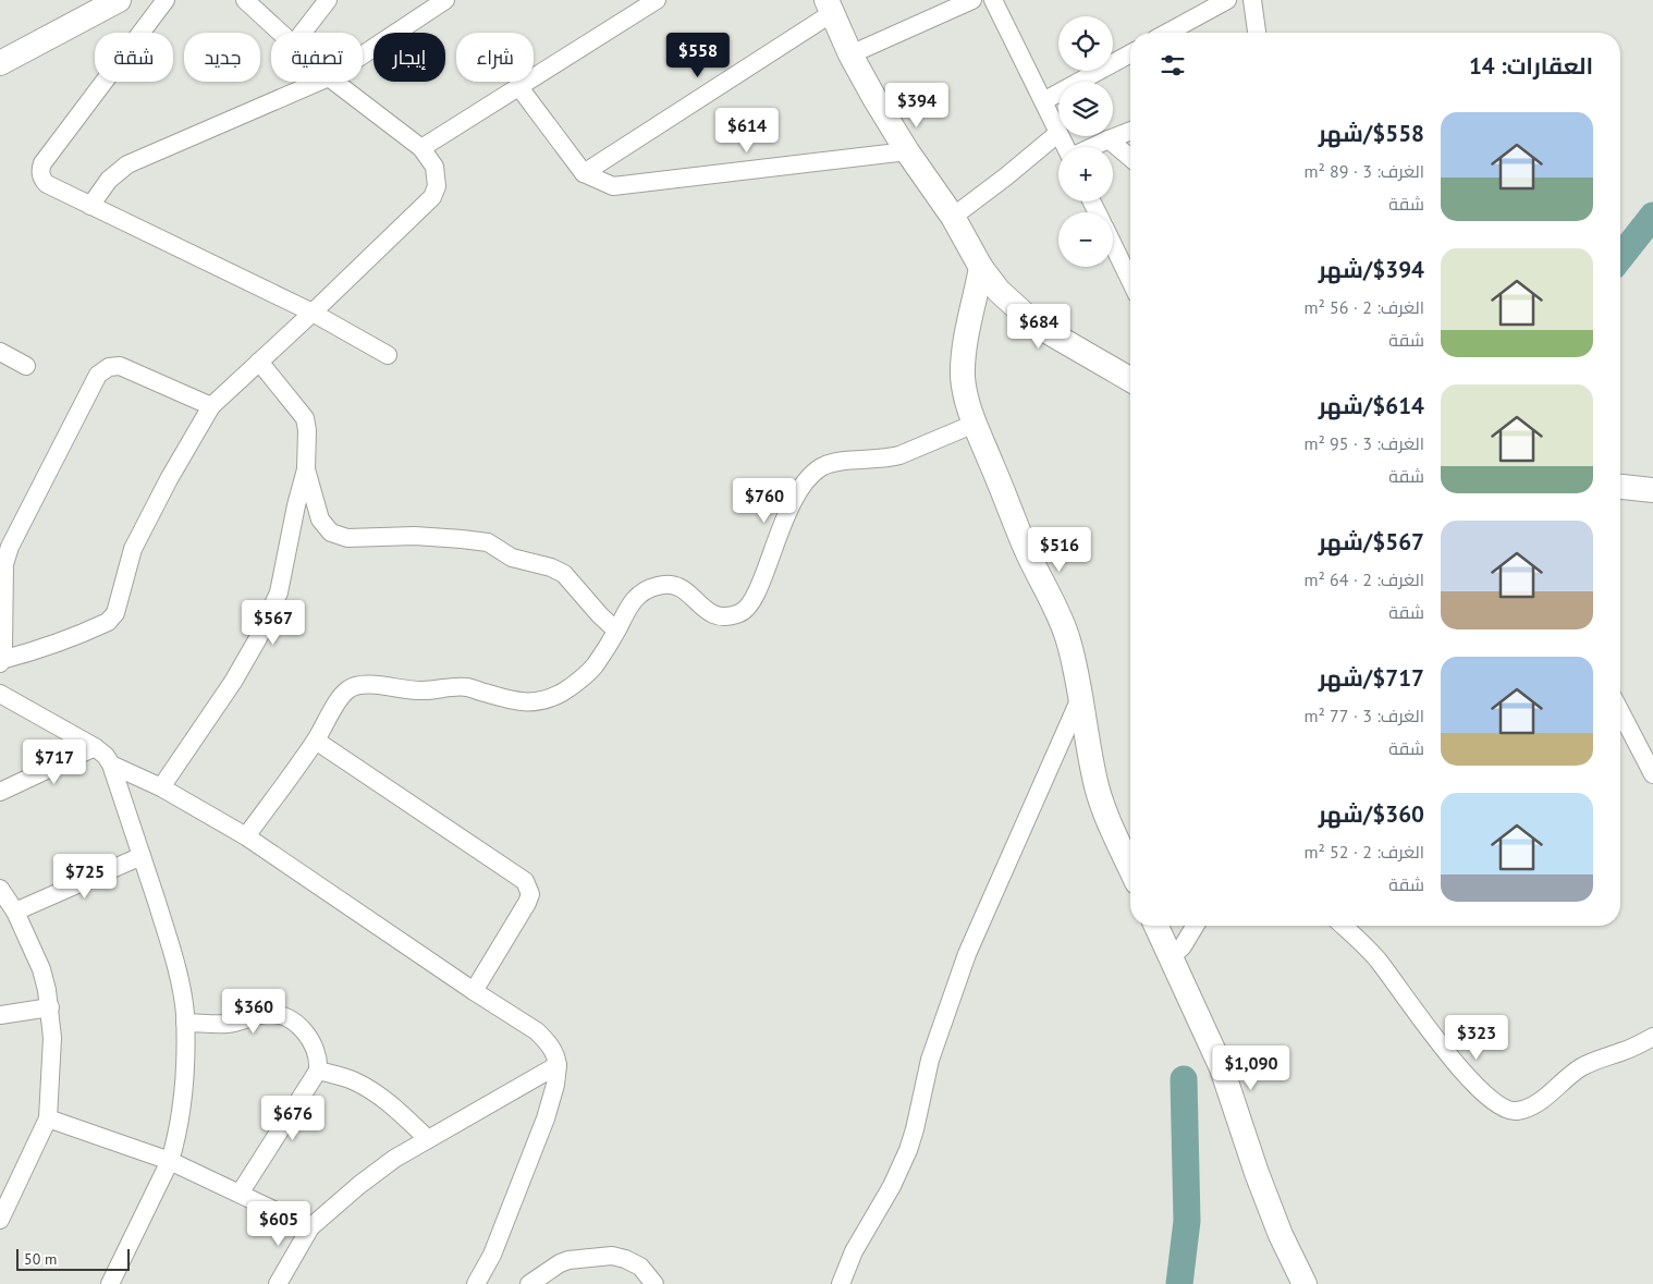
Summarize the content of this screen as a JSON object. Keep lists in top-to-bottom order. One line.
{"scale_bar":"50 m","page":{"map_buttons":["+","−"],"price":["$558","$394","$614","$684","$760","$516","$567","$717","$725","$360","$323","$1,090","$676","$605"],"chip":["شراء","إيجار","تصفية","جديد","شقة"],"heading":"العقارات: 14","list":[{"name":"$558/شهر","note":"الغرف: 3 · 89 m² · شقة"},{"name":"$394/شهر","note":"الغرف: 2 · 56 m² · شقة"},{"name":"$614/شهر","note":"الغرف: 3 · 95 m² · شقة"},{"name":"$567/شهر","note":"الغرف: 2 · 64 m² · شقة"},{"name":"$717/شهر","note":"الغرف: 3 · 77 m² · شقة"},{"name":"$360/شهر","note":"الغرف: 2 · 52 m² · شقة"}],"scale":"50 m"}}
